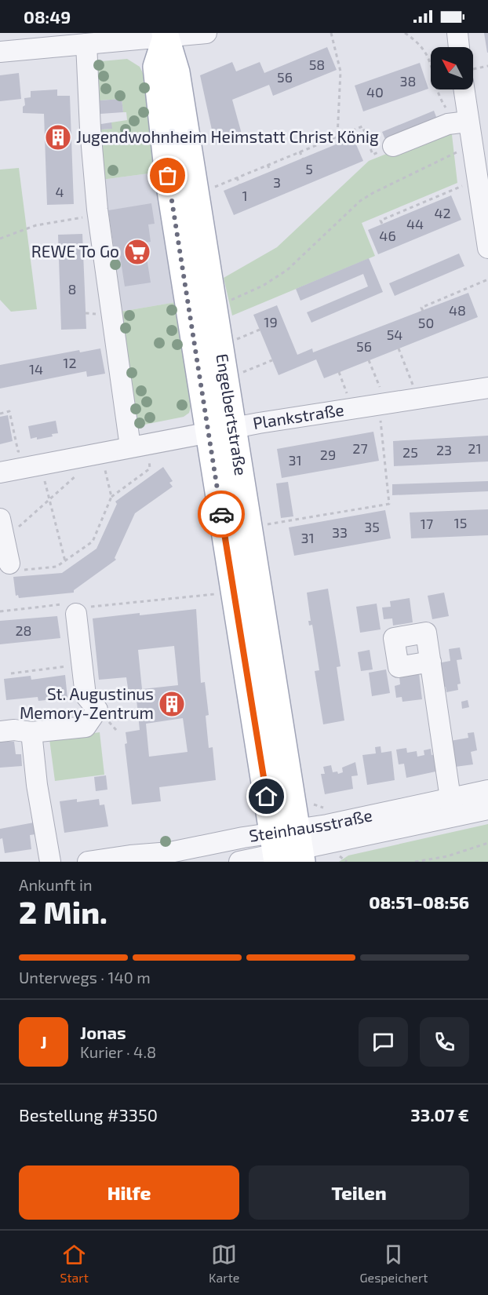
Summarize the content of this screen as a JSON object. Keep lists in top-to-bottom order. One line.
{"streets":{"main road":["Engelbertstraße"],"street":["Plankstraße","Steinhausstraße"]},"crossings":[["Engelbertstraße","Plankstraße"],["Engelbertstraße","Steinhausstraße"]],"places":{"building":["Jugendwohnheim Heimstatt Christ König","St. Augustinus Memory-Zentrum"],"supermarket":["REWE To Go"]},"house_numbers":["58","56","38","40","5","3","4","1","42","44","46","8","48","19","50","54","56","12","14","27","21","23","25","29","31","15","17","35","33","31","28"],"north":"top left","page":{"status":"08:49","heading":["2 Min.","Ankunft in","08:51–08:56"],"panel":["Jonas","Kurier · 4.8","Bestellung #3350","33.07 €"],"bar":"Unterwegs · 140 m","round":"J","buttons":["Hilfe","Teilen"],"tabs":["Start","Karte","Gespeichert"]}}
